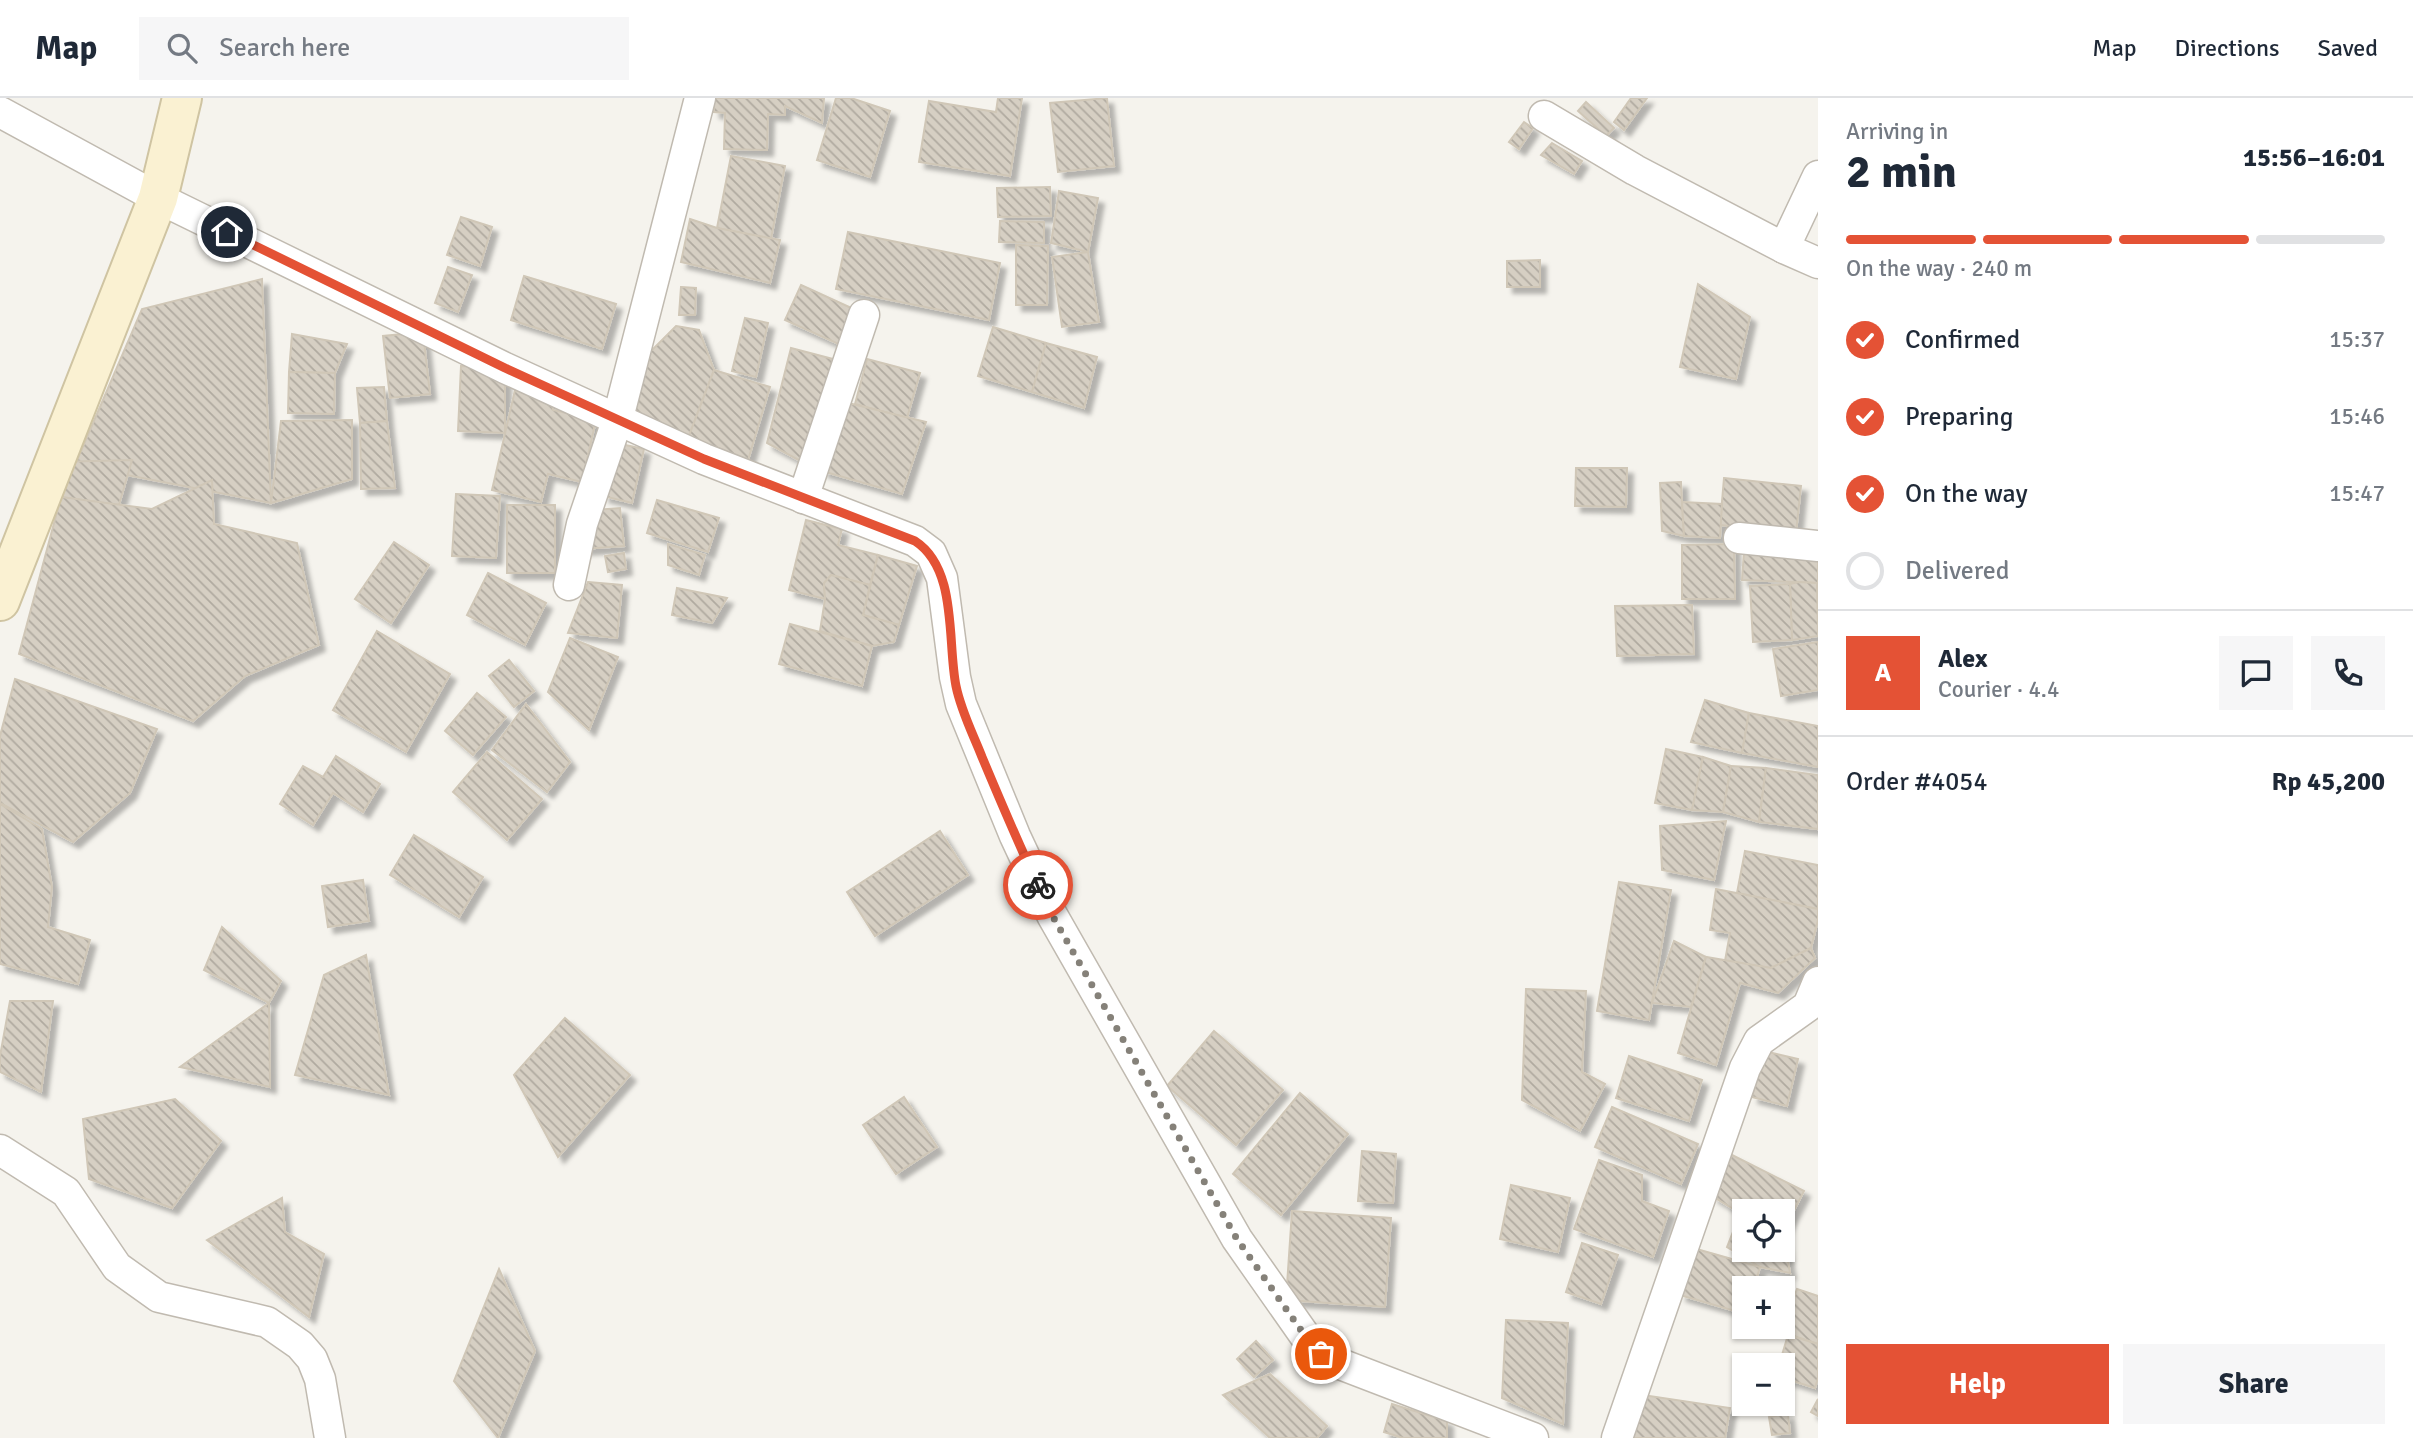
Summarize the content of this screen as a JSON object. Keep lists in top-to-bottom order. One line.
{"page":{"header":"Map","search":"Search here","nav":["Map","Directions","Saved"],"heading":["2 min","Arriving in","15:56–16:01"],"panel":["Alex","Courier · 4.4","Order #4054","Rp 45,200"],"bar":"On the way · 240 m","list":[["Confirmed","15:37"],["Preparing","15:46"],["On the way","15:47"],"Delivered"],"round":"A","map_buttons":["+","−"],"buttons":["Help","Share"]}}
